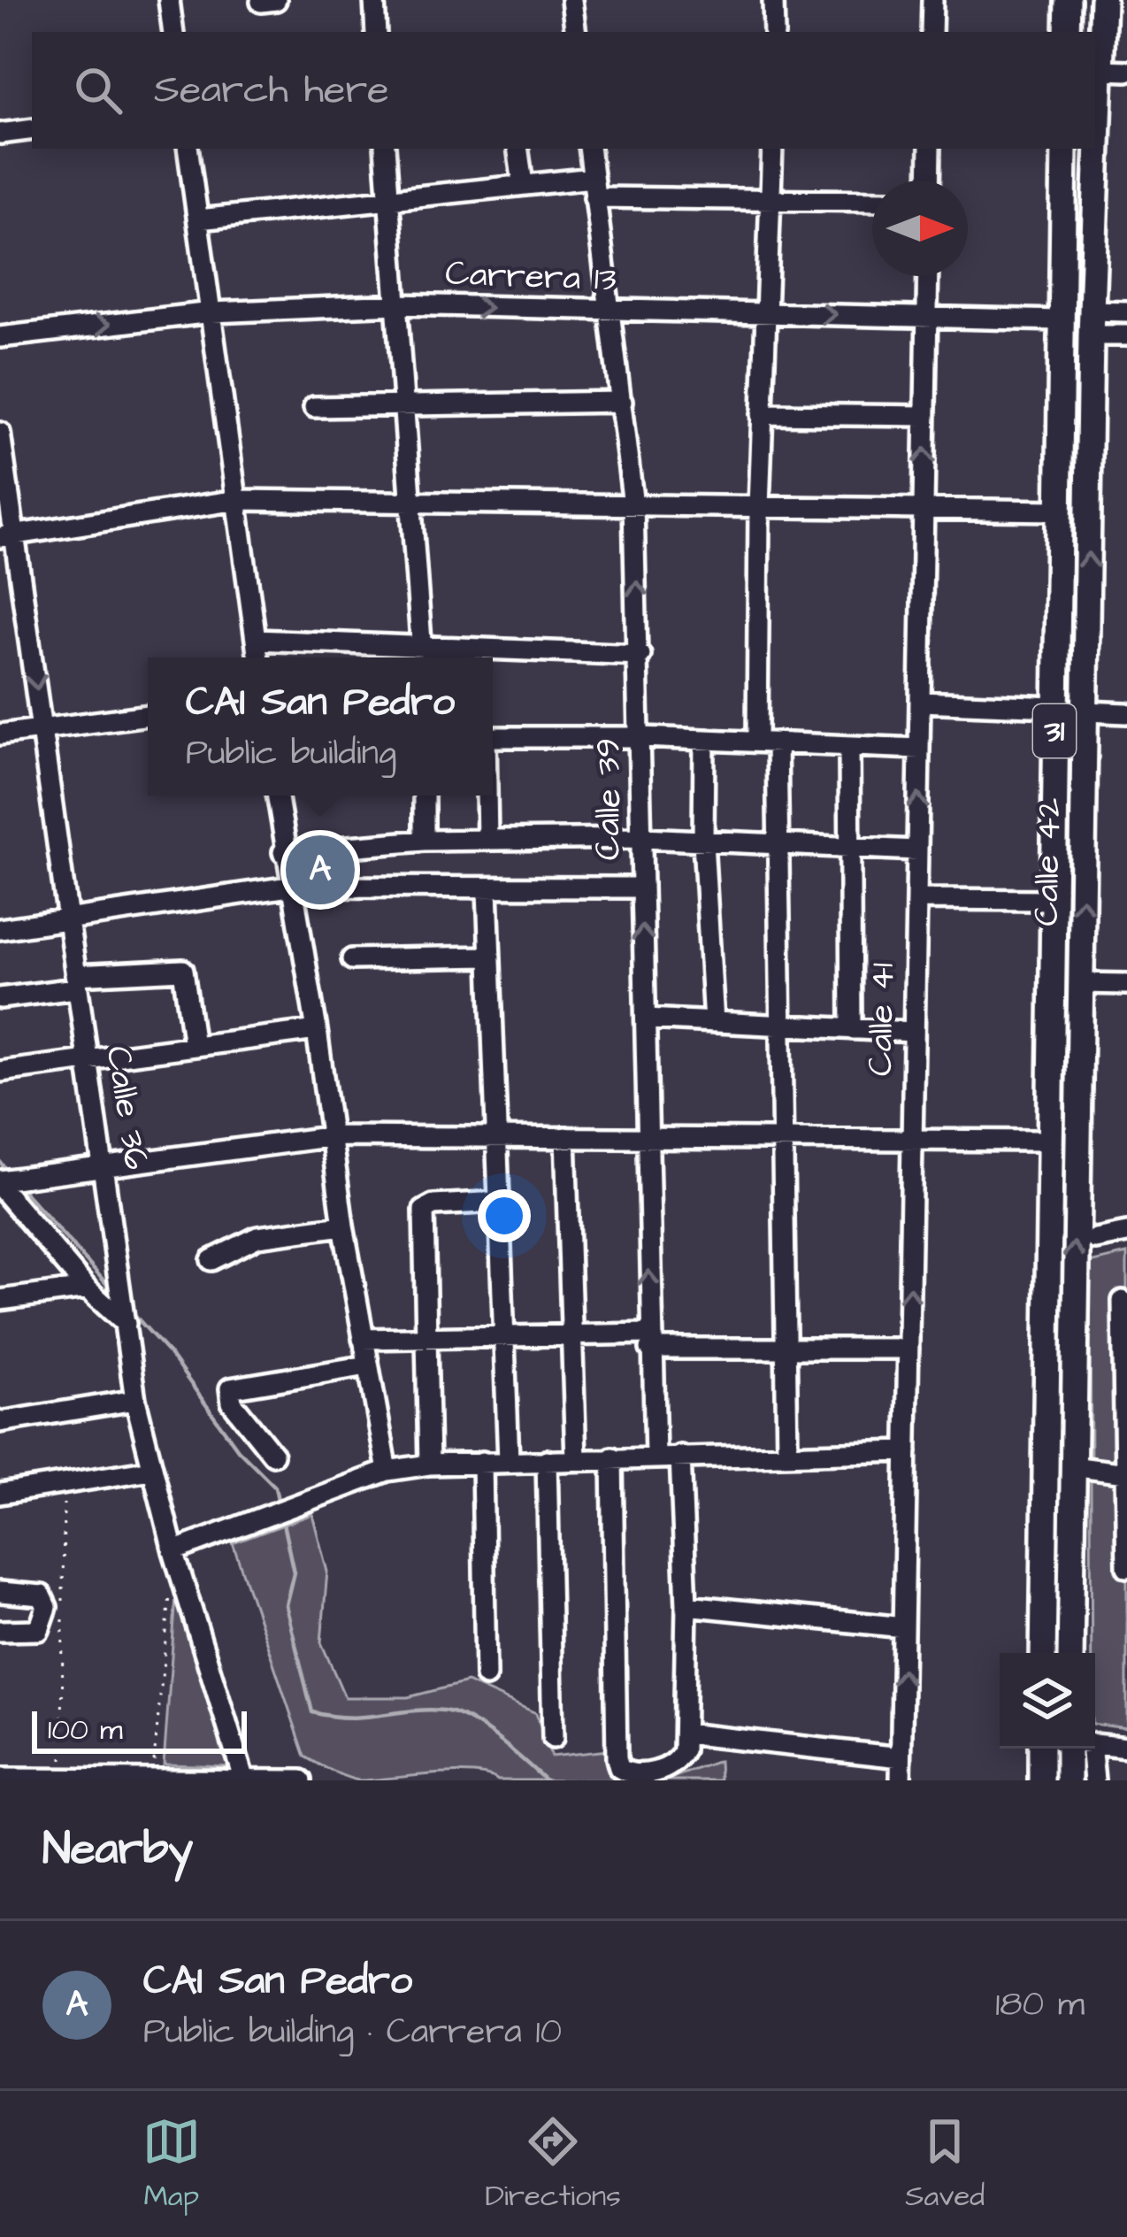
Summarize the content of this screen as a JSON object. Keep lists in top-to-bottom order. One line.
{"streets":{"main road":["31","Calle 42"],"street":["Carrera 13","Calle 39","Calle 41","Calle 36"]},"crossings":[["Carrera 13","Calle 39"],["Carrera 13","Calle 42"],["Carrera 13","Calle 41"]],"scale_bar":"100 m","north":"right","page":{"search":"Search here","popup":["CAI San Pedro","Public building"],"pins":"A","scale":"100 m","heading":"Nearby","list":[{"mark":"A","name":"CAI San Pedro","note":"Public building · Carrera 10","value":"180 m"}],"nav":["Map","Directions","Saved"]}}
